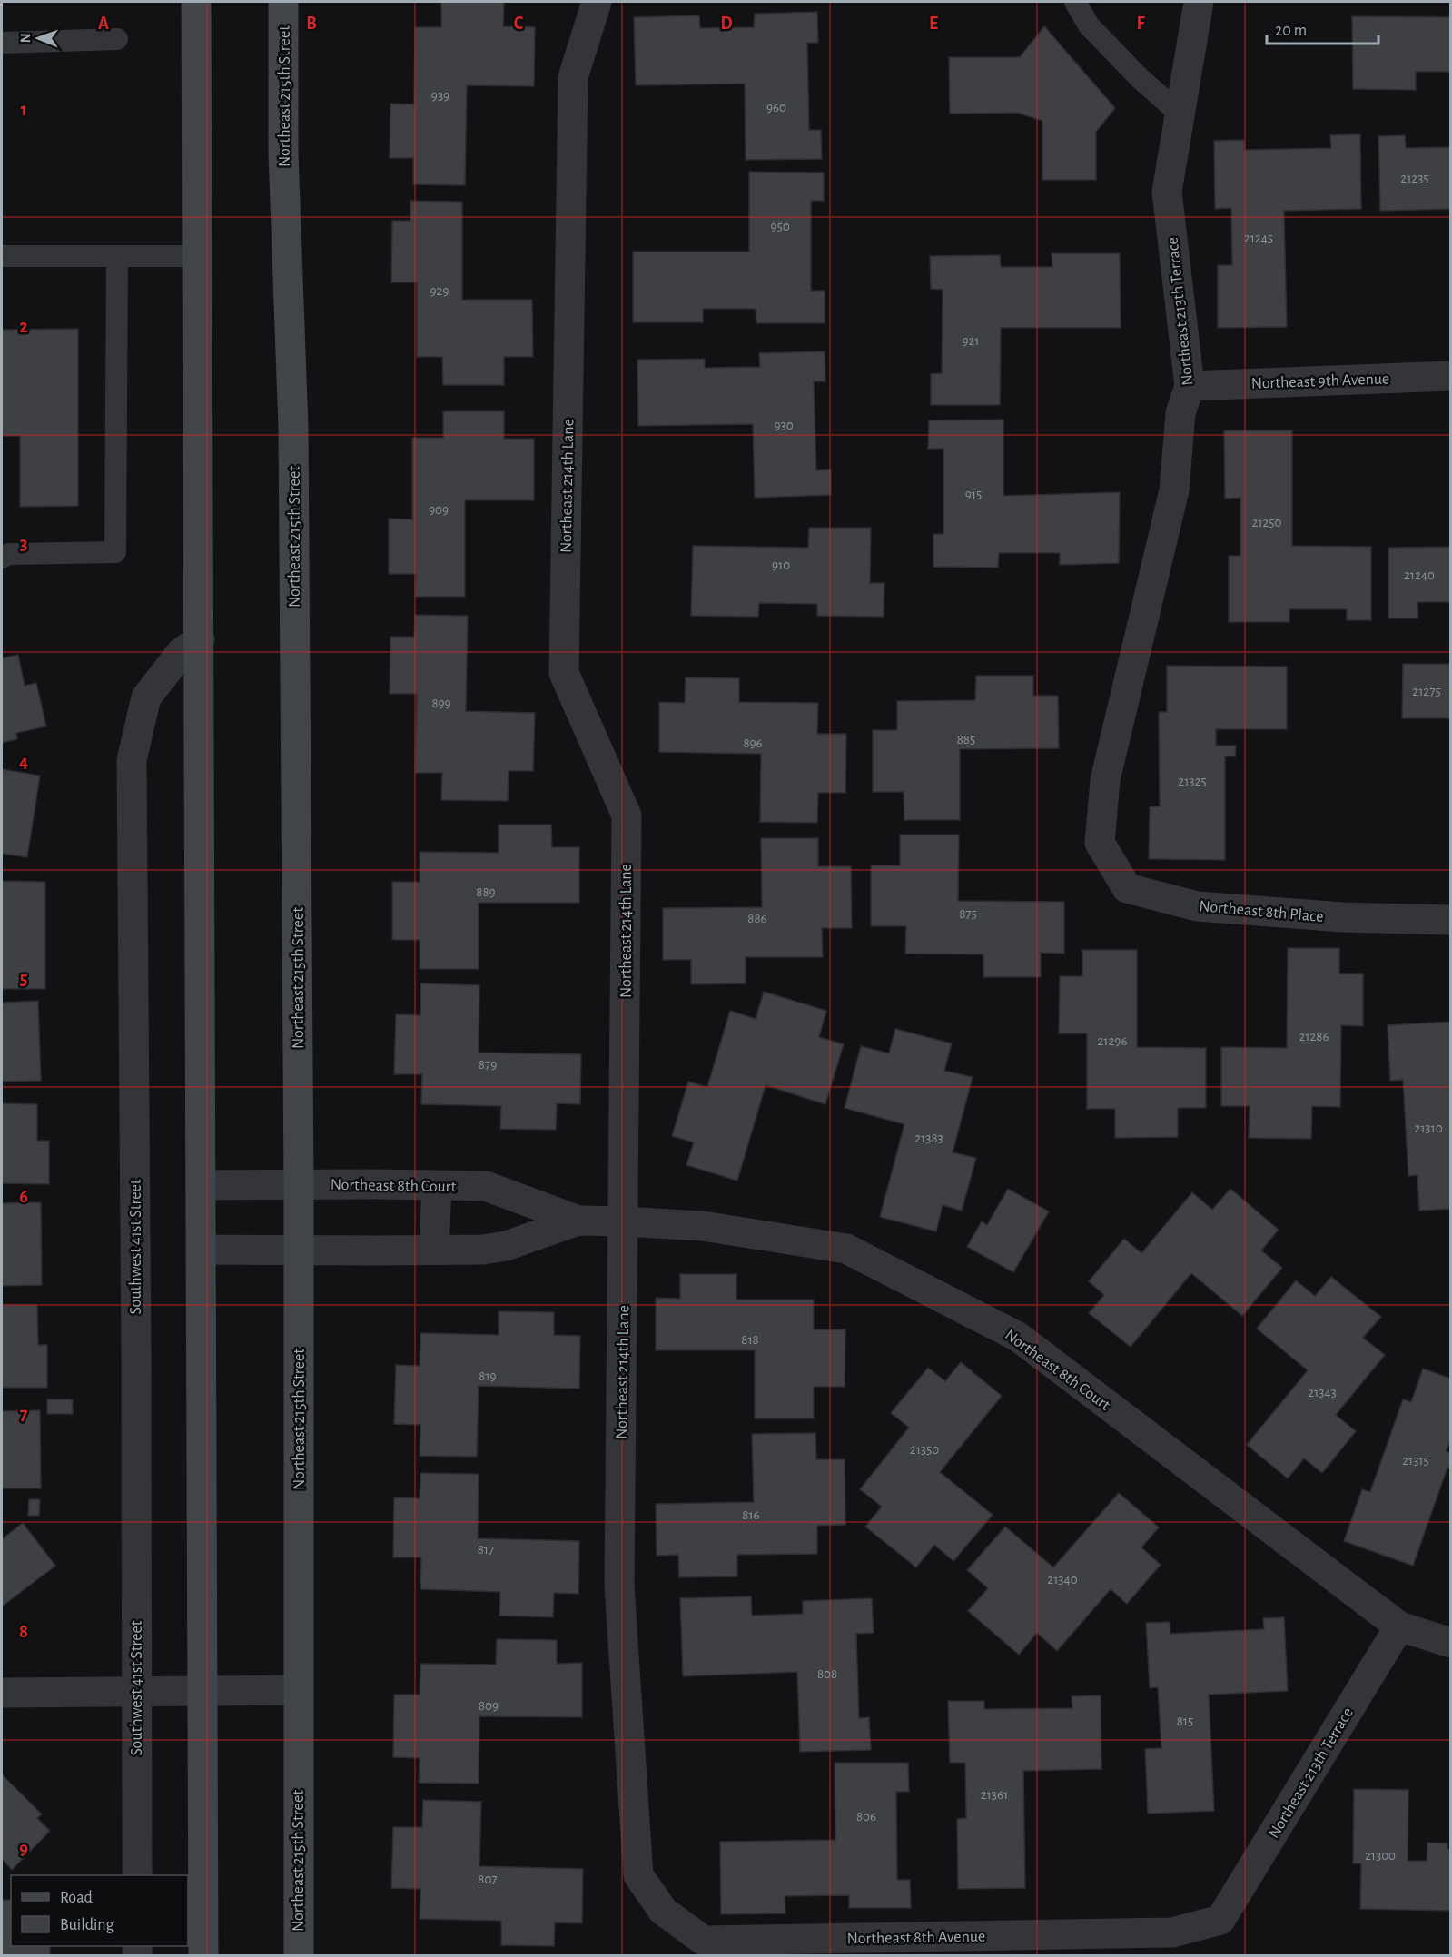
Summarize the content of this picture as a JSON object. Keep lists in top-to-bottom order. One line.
{"streets":{"street":["Northeast 215th Street","Northeast 213th Terrace","Northeast 9th Avenue","Northeast 214th Lane","Northeast 8th Place","Northeast 8th Court","Southwest 41st Street","Northeast 8th Avenue"]},"crossings":[["Northeast 215th Street","Northeast 8th Court"],["Northeast 213th Terrace","Northeast 9th Avenue"],["Northeast 213th Terrace","Northeast 8th Place"],["Northeast 213th Terrace","Northeast 8th Court"],["Northeast 213th Terrace","Northeast 8th Avenue"],["Northeast 214th Lane","Northeast 8th Court"],["Northeast 214th Lane","Northeast 8th Avenue"]],"house_numbers":["939","960","21235","950","21245","929","921","930","915","909","21250","910","21240","21275","899","885","896","21325","889","875","886","21286","21296","879","21310","21383","818","819","21343","21350","21315","816","817","21340","808","809","815","21361","806","21300","807"],"legend":["Road","Building"],"scale_bar":"20 m","north":"left","grid":{"columns":["A","B","C","D","E","F"],"rows":["1","2","3","4","5","6","7","8","9"]}}
